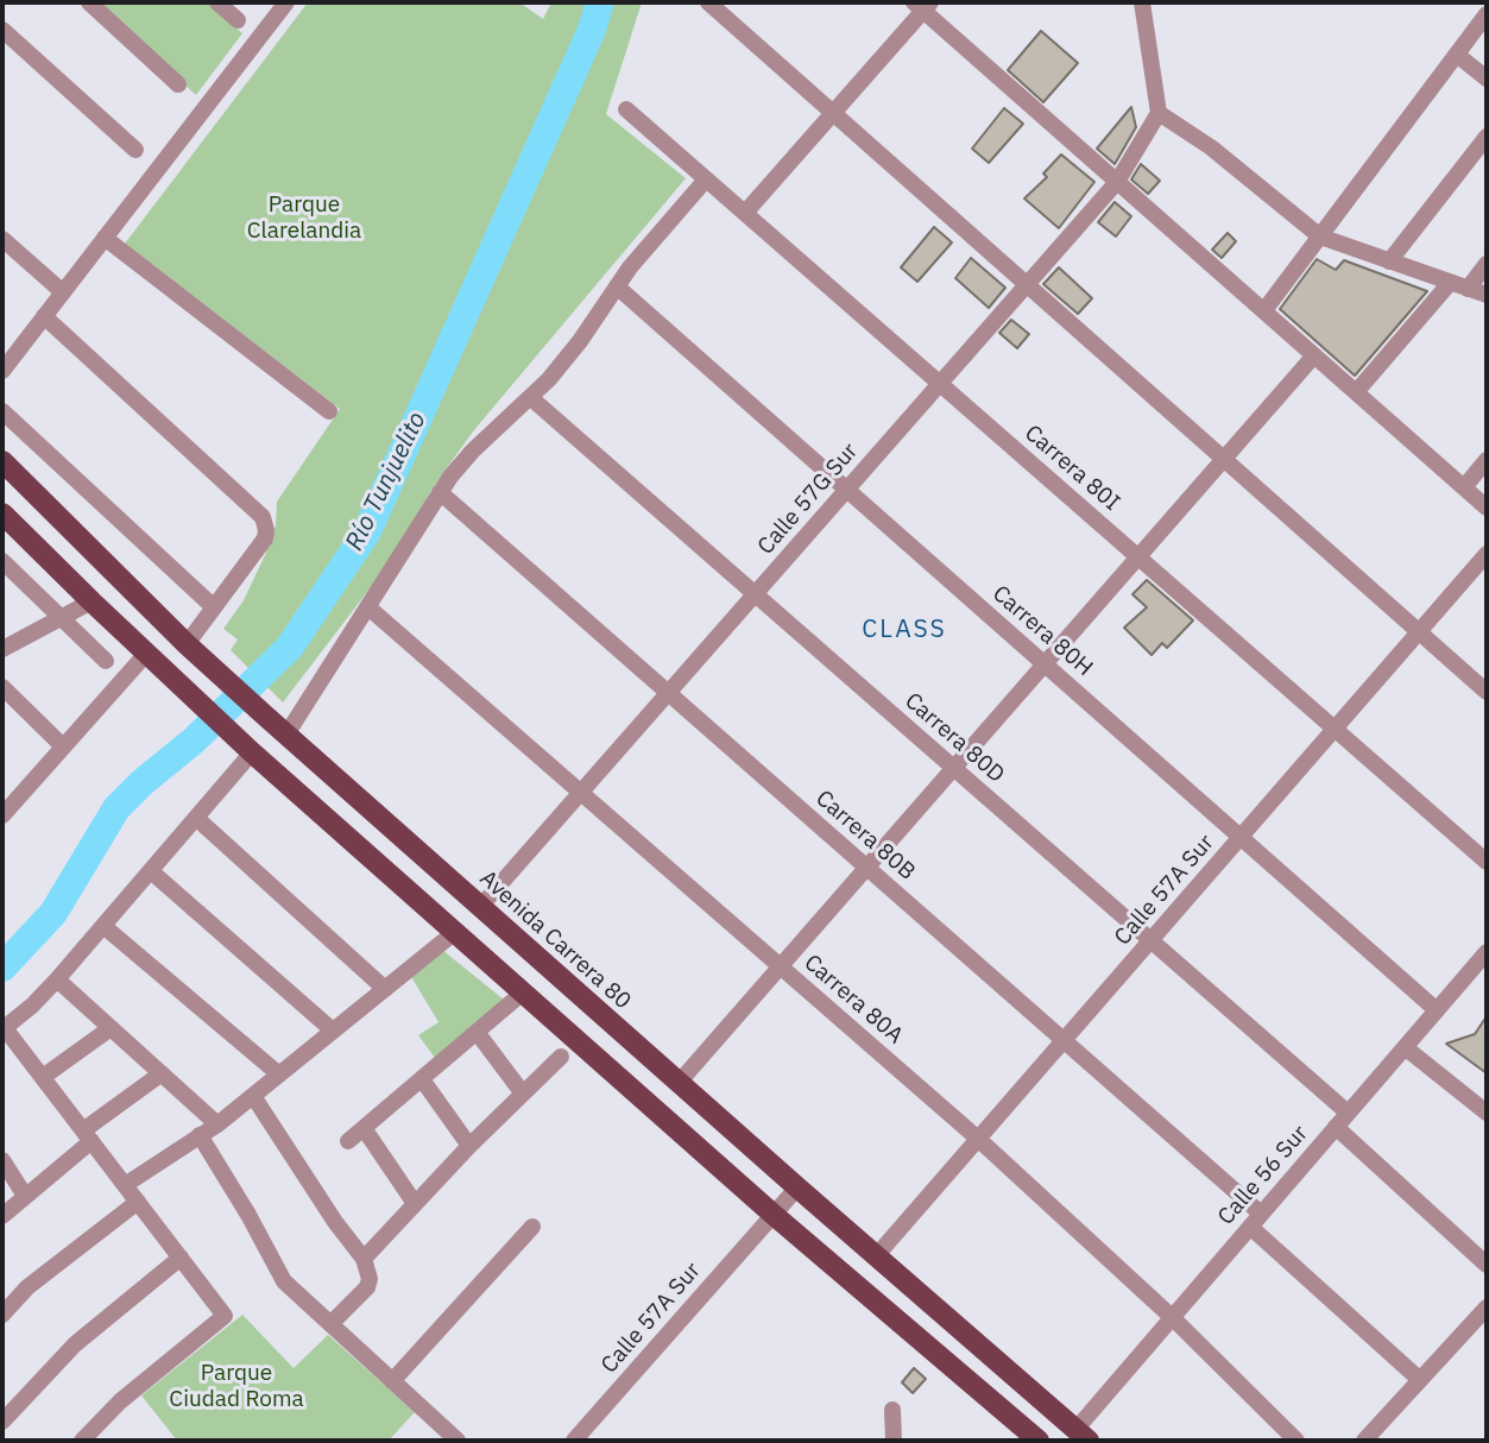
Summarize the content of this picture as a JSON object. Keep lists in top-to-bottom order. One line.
{"streets":{"main road":["Avenida Carrera 80"],"street":["Carrera 80I","Calle 57G Sur","Carrera 80H","Carrera 80D","Carrera 80B","Calle 57A Sur","Carrera 80A","Calle 56 Sur"]},"crossings":[["Carrera 80I","Calle 57G Sur"],["Carrera 80I","Calle 57A Sur"],["Calle 57G Sur","Carrera 80H"],["Calle 57G Sur","Carrera 80D"],["Calle 57G Sur","Carrera 80B"],["Calle 57G Sur","Avenida Carrera 80"],["Calle 57G Sur","Carrera 80A"],["Carrera 80H","Calle 57A Sur"],["Carrera 80H","Calle 56 Sur"],["Carrera 80D","Calle 57A Sur"],["Carrera 80D","Calle 56 Sur"],["Carrera 80B","Calle 57A Sur"],["Carrera 80B","Calle 56 Sur"],["Calle 57A Sur","Avenida Carrera 80"],["Calle 57A Sur","Carrera 80A"],["Avenida Carrera 80","Calle 56 Sur"],["Carrera 80A","Calle 56 Sur"]],"districts":["CLASS"],"water":["Río Tunjuelito"],"parks":["Parque Clarelandia","Parque Ciudad Roma"]}
